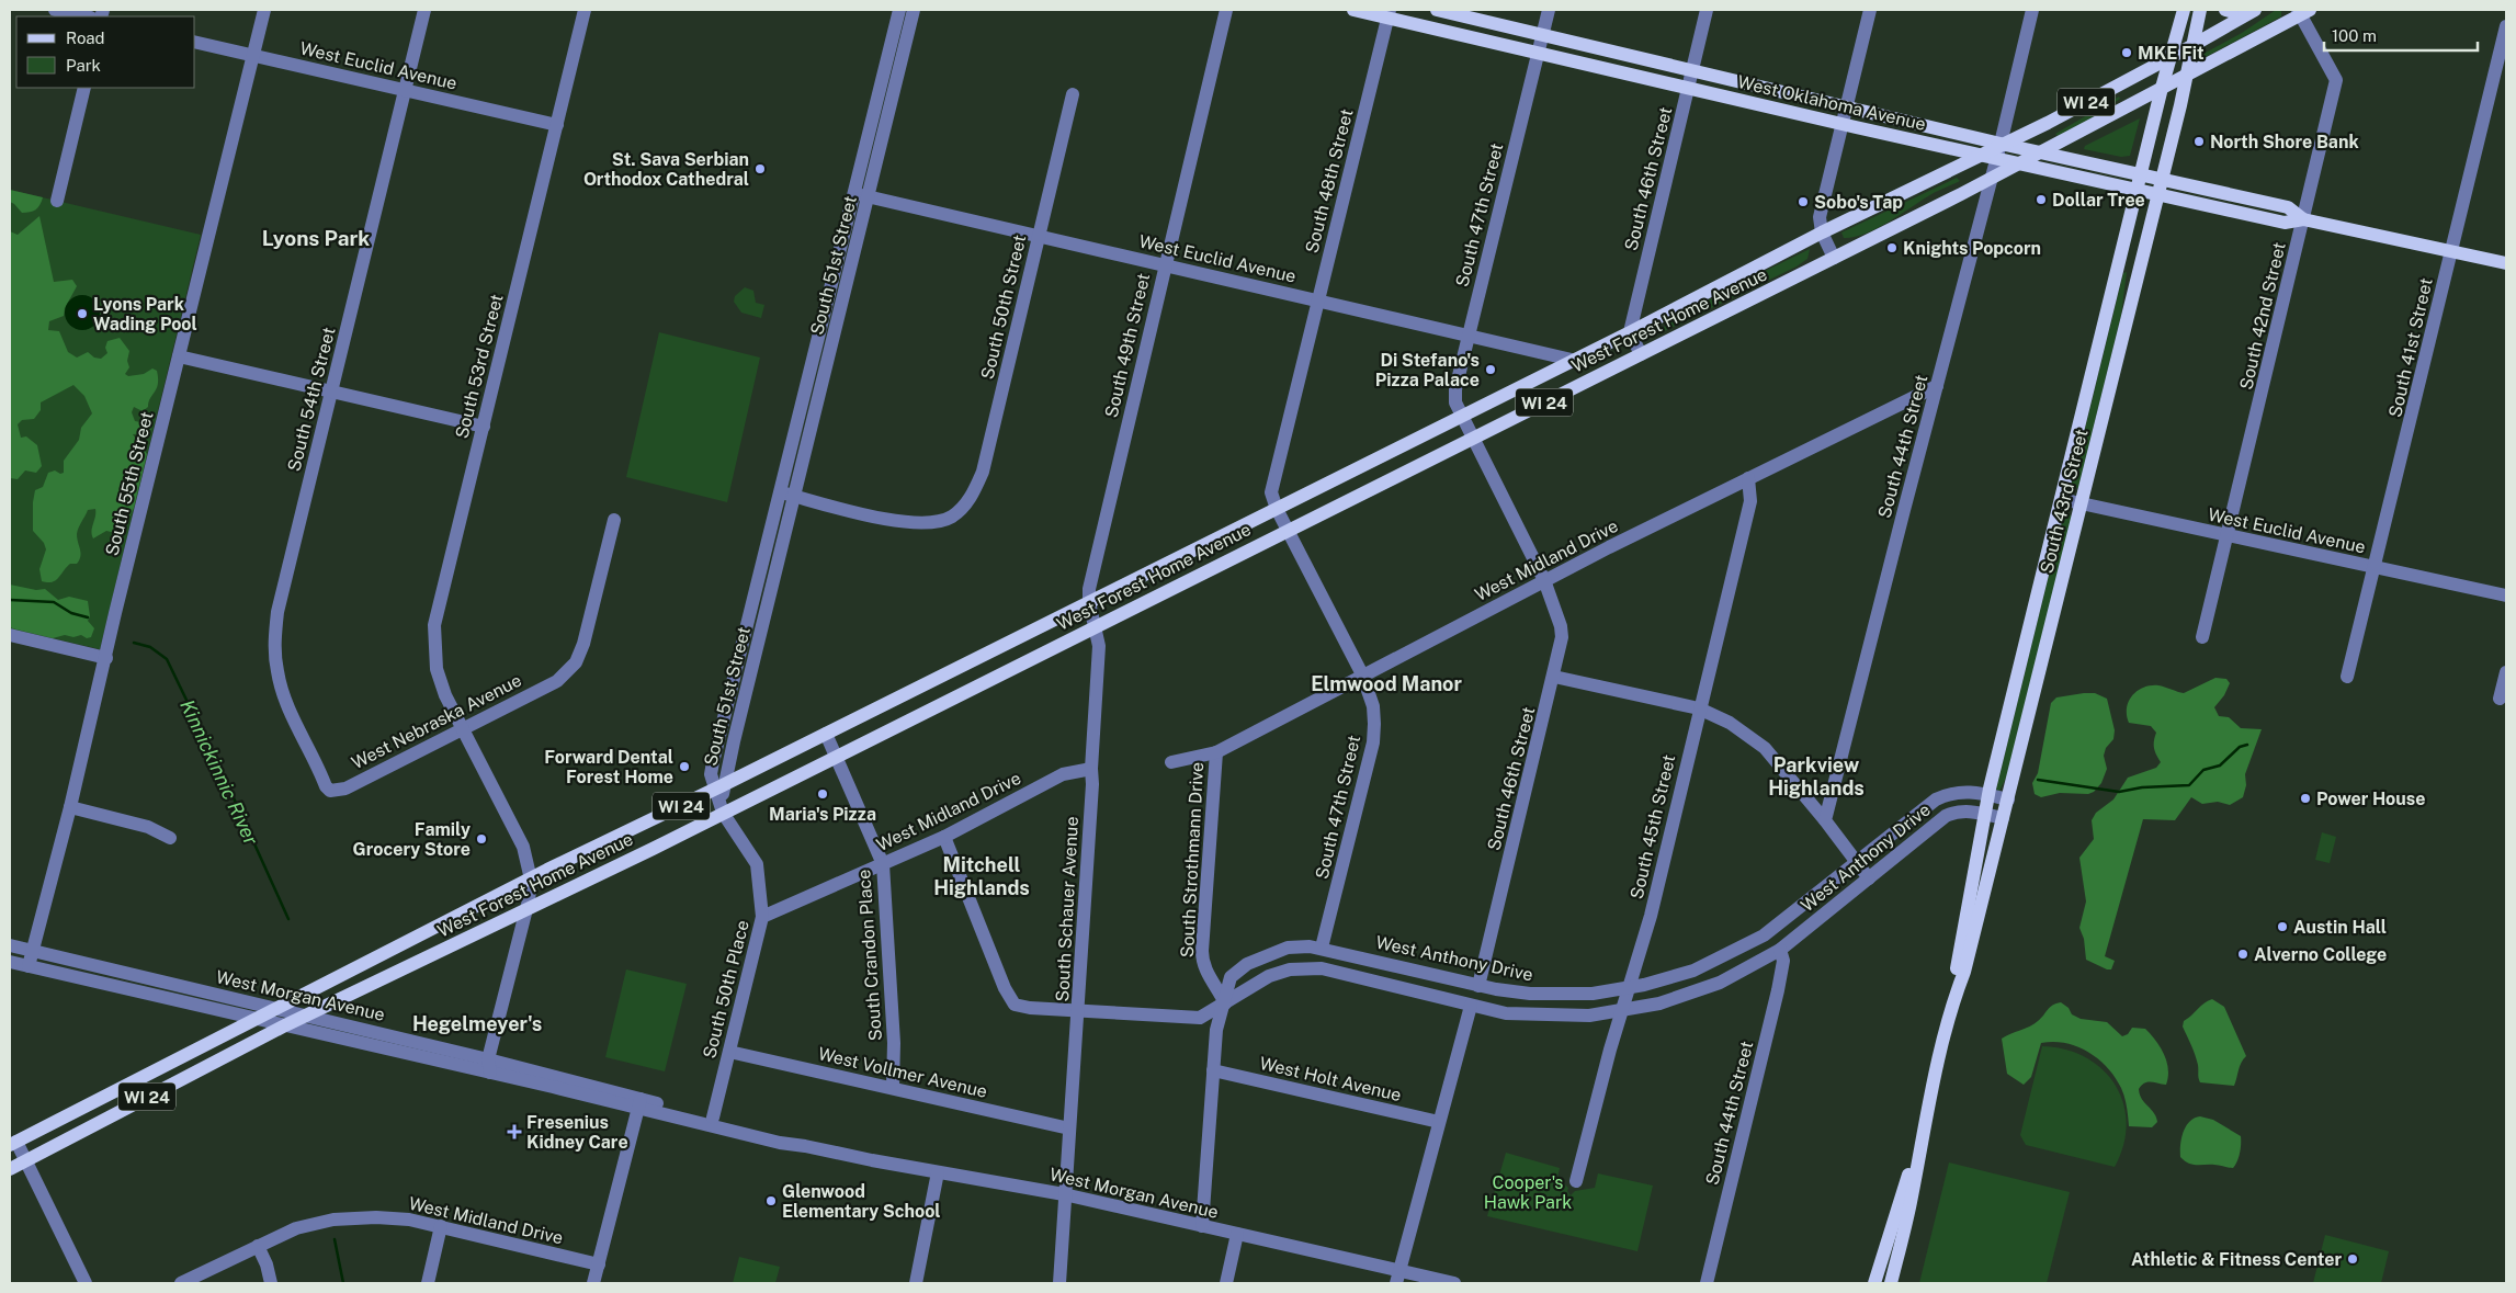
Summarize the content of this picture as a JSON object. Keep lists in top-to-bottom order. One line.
{"streets":{"main road":["WI 24","West Oklahoma Avenue","West Forest Home Avenue","South 43rd Street"],"street":["West Euclid Avenue","South 46th Street","South 48th Street","South 47th Street","South 51st Street","South 50th Street","South 42nd Street","South 49th Street","South 41st Street","South 53rd Street","South 54th Street","South 44th Street","South 55th Street","West Midland Drive","West Nebraska Avenue","South 45th Street","West Anthony Drive","South Strothmann Drive","South Schauer Avenue","South Crandon Place","South 50th Place","West Morgan Avenue","West Vollmer Avenue","West Holt Avenue"]},"crossings":[["West Euclid Avenue","South 48th Street"],["West Euclid Avenue","South 47th Street"],["West Euclid Avenue","South 51st Street"],["West Euclid Avenue","South 50th Street"],["West Euclid Avenue","South 42nd Street"],["West Euclid Avenue","West Forest Home Avenue"],["West Euclid Avenue","South 49th Street"],["West Euclid Avenue","South 41st Street"],["West Euclid Avenue","South 53rd Street"],["West Euclid Avenue","South 54th Street"],["West Euclid Avenue","South 55th Street"],["West Euclid Avenue","South 43rd Street"],["West Oklahoma Avenue","South 46th Street"],["West Oklahoma Avenue","South 48th Street"],["West Oklahoma Avenue","South 47th Street"],["West Oklahoma Avenue","South 42nd Street"],["West Oklahoma Avenue","West Forest Home Avenue"],["West Oklahoma Avenue","South 41st Street"],["West Oklahoma Avenue","South 44th Street"],["West Oklahoma Avenue","South 43rd Street"],["South 46th Street","South 47th Street"],["South 46th Street","West Forest Home Avenue"],["South 46th Street","West Midland Drive"],["South 46th Street","West Anthony Drive"],["South 48th Street","South 47th Street"],["South 48th Street","West Forest Home Avenue"],["South 47th Street","West Forest Home Avenue"],["South 47th Street","West Midland Drive"],["South 47th Street","West Anthony Drive"],["South 51st Street","South 50th Street"],["South 51st Street","West Forest Home Avenue"],["South 51st Street","South 50th Place"],["South 42nd Street","West Forest Home Avenue"],["West Forest Home Avenue","South 49th Street"],["West Forest Home Avenue","South 53rd Street"],["West Forest Home Avenue","South 44th Street"],["West Forest Home Avenue","South 43rd Street"],["West Forest Home Avenue","South Schauer Avenue"],["West Forest Home Avenue","South Crandon Place"],["West Forest Home Avenue","South 50th Place"],["West Forest Home Avenue","West Morgan Avenue"],["South 49th Street","South Schauer Avenue"],["South 53rd Street","West Nebraska Avenue"],["South 54th Street","West Nebraska Avenue"],["South 44th Street","West Midland Drive"],["South 44th Street","West Anthony Drive"],["South 55th Street","West Morgan Avenue"],["South 43rd Street","West Anthony Drive"],["West Midland Drive","South 45th Street"],["West Midland Drive","West Anthony Drive"],["West Midland Drive","South Strothmann Drive"],["West Midland Drive","South Schauer Avenue"],["West Midland Drive","South Crandon Place"],["West Midland Drive","South 50th Place"],["South 45th Street","West Anthony Drive"],["West Anthony Drive","South Strothmann Drive"],["West Anthony Drive","South Schauer Avenue"],["South Schauer Avenue","West Morgan Avenue"],["South Schauer Avenue","West Vollmer Avenue"],["South Crandon Place","West Vollmer Avenue"],["South 50th Place","West Morgan Avenue"],["South 50th Place","West Vollmer Avenue"]],"districts":["Lyons Park","Elmwood Manor","Parkview Highlands","Mitchell Highlands","Hegelmeyer's"],"water":["Kinnickinnic River"],"parks":["Cooper's Hawk Park"],"places":{"other":["MKE Fit","North Shore Bank","St. Sava Serbian Orthodox Cathedral","Dollar Tree","Sobo's Tap","Knights Popcorn","Lyons Park Wading Pool","Di Stefano's Pizza Palace","Forward Dental Forest Home","Maria's Pizza","Power House","Family Grocery Store","Austin Hall","Alverno College","Glenwood Elementary School","Athletic & Fitness Center"],"health":["Fresenius Kidney Care"]},"legend":["Road","Park"],"scale_bar":"100 m"}
